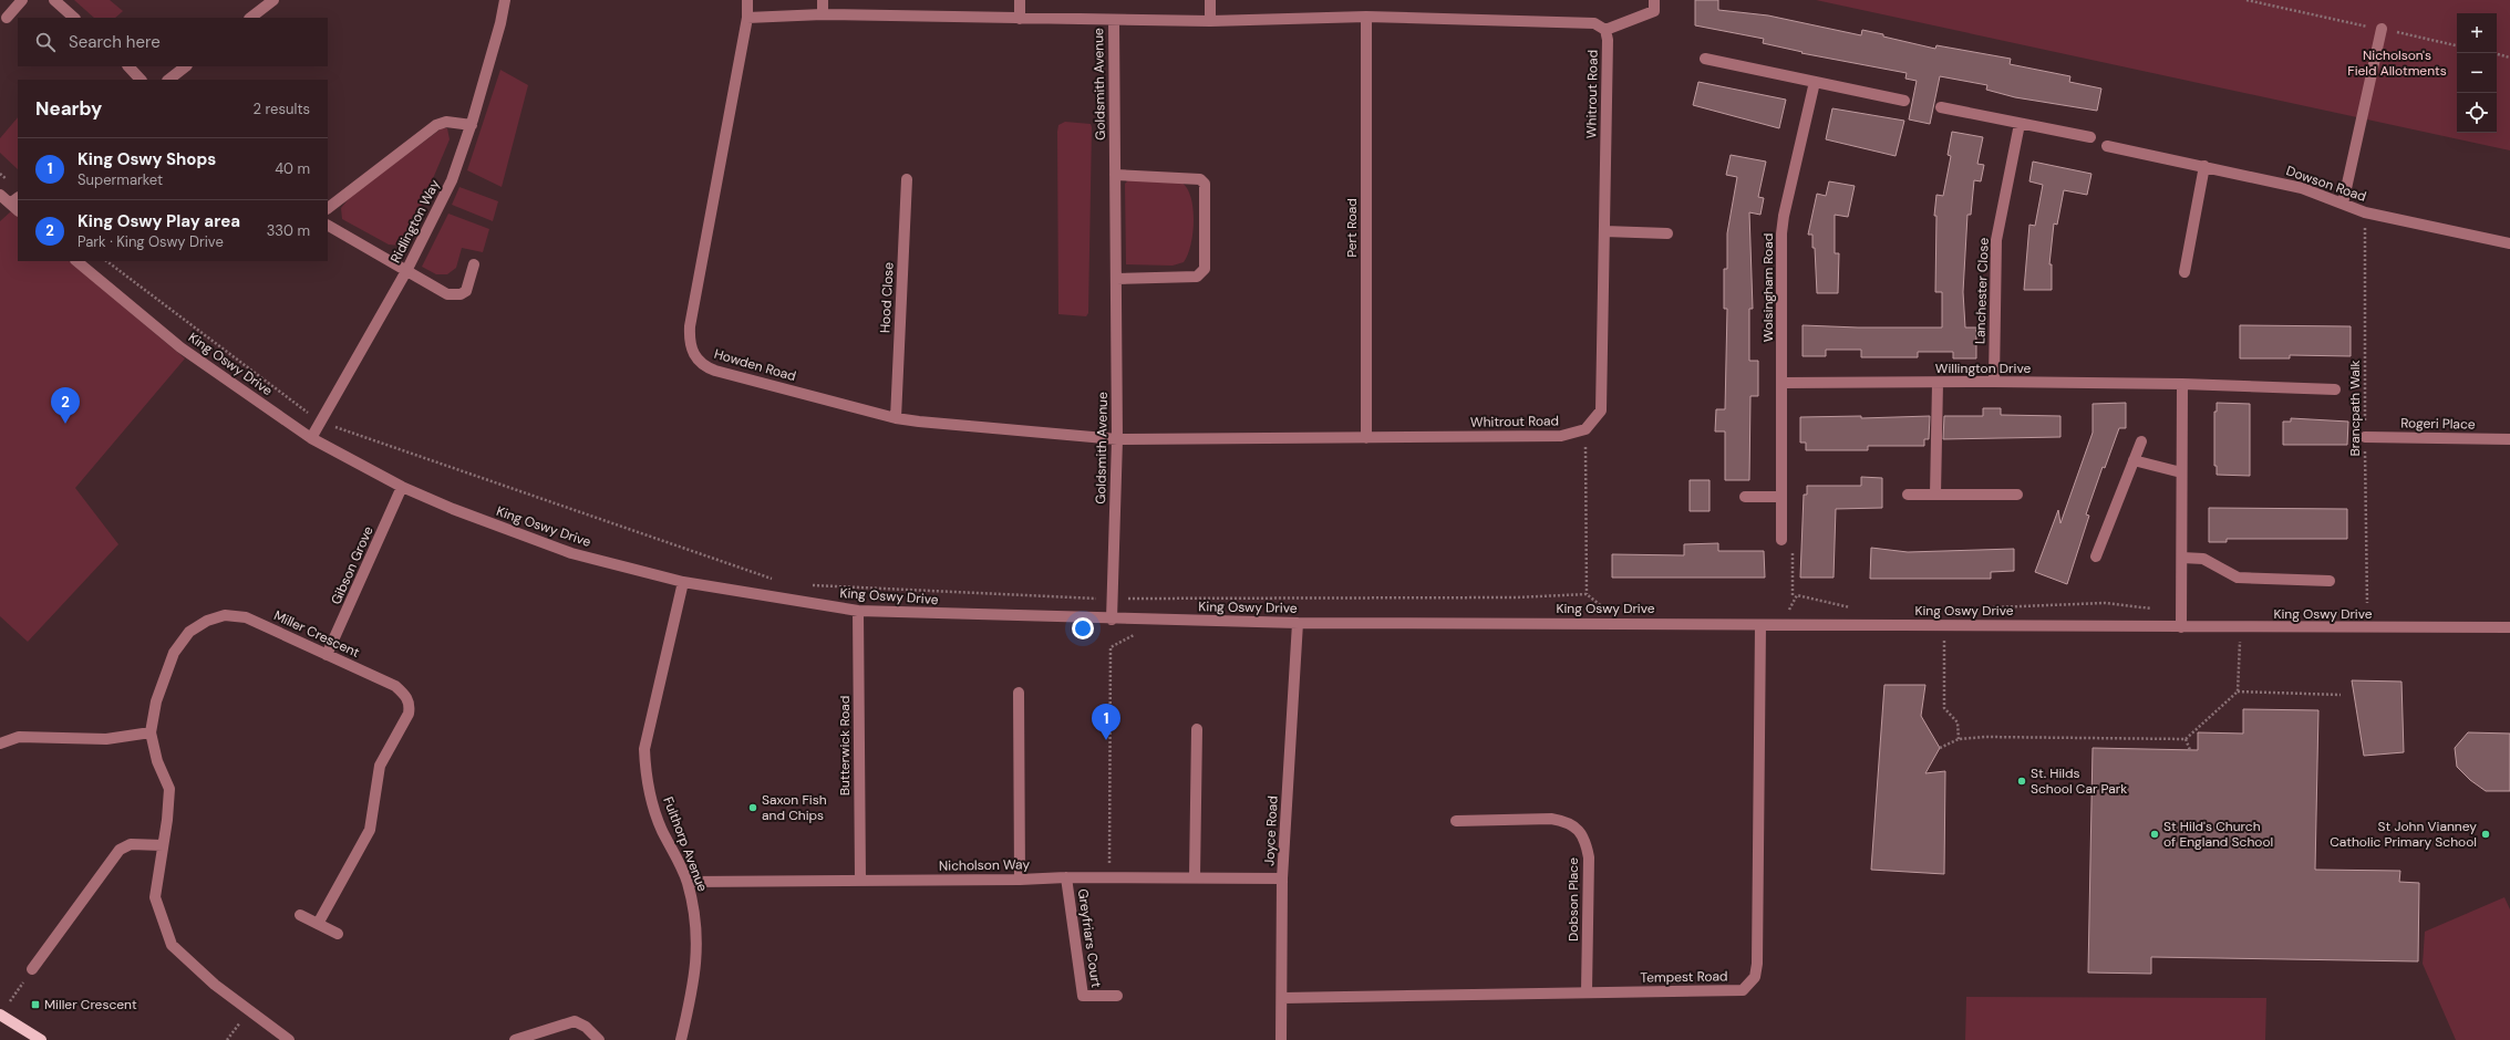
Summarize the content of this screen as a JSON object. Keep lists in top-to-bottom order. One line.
{"streets":{"street":["Goldsmith Avenue","Whitrout Road","Dowson Road","Ridlington Way","Pert Road","Wolsingham Road","Lanchester Close","Hood Close","King Oswy Drive","Howden Road","Willington Drive","Rogeri Place","Gibson Grove","Miller Crescent","Butterwick Road","Joyce Road","Fulthorp Avenue","Nicholson Way","Dobson Place","Greyfriars Court","Tempest Road"],"path":["Brancpath Walk"]},"crossings":[["Goldsmith Avenue","Whitrout Road"],["Goldsmith Avenue","King Oswy Drive"],["Goldsmith Avenue","Howden Road"],["Whitrout Road","Pert Road"],["Whitrout Road","Howden Road"],["Dowson Road","Brancpath Walk"],["Ridlington Way","King Oswy Drive"],["Wolsingham Road","Willington Drive"],["Lanchester Close","Willington Drive"],["Hood Close","Howden Road"],["King Oswy Drive","Gibson Grove"],["King Oswy Drive","Butterwick Road"],["King Oswy Drive","Joyce Road"],["King Oswy Drive","Fulthorp Avenue"],["King Oswy Drive","Tempest Road"],["Brancpath Walk","Rogeri Place"],["Gibson Grove","Miller Crescent"],["Butterwick Road","Nicholson Way"],["Joyce Road","Nicholson Way"],["Joyce Road","Tempest Road"],["Fulthorp Avenue","Nicholson Way"],["Nicholson Way","Greyfriars Court"],["Dobson Place","Tempest Road"]],"parks":["Nicholson's Field Allotments"],"places":{"other":["St. Hilds School Car Park","Saxon Fish and Chips","St Hild's Church of England School","St John Vianney Catholic Primary School"],"transit":["Miller Crescent"]},"page":{"map_buttons":["+","−"],"search":"Search here","heading":["Nearby","2 results"],"list":[{"mark":"1","name":"King Oswy Shops","note":"Supermarket","value":"40 m"},{"mark":"2","name":"King Oswy Play area","note":"Park · King Oswy Drive","value":"330 m"}],"pins":["2","1"]}}
